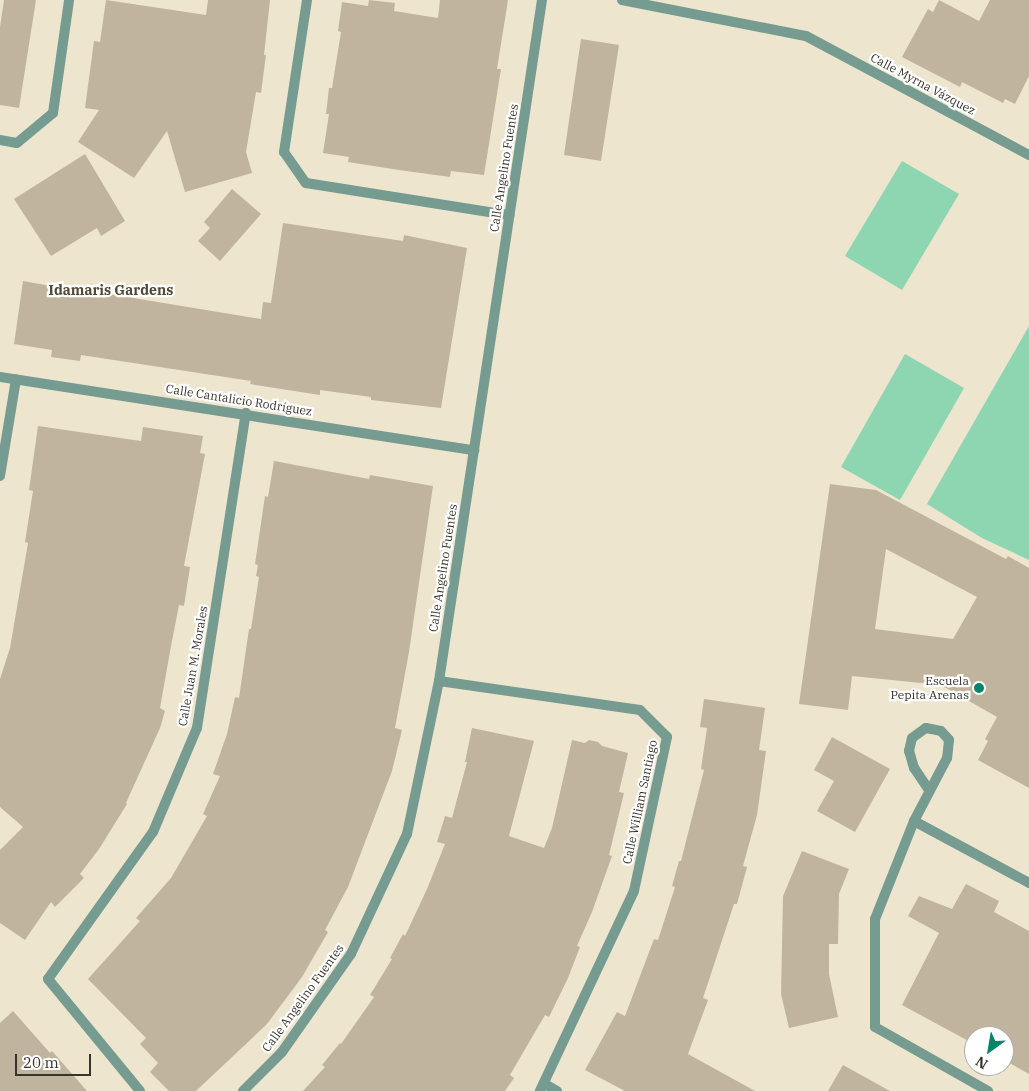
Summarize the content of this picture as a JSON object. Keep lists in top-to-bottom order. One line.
{"streets":{"street":["Calle Myrna Vázquez","Calle Angelino Fuentes","Calle Cantalicio Rodríguez","Calle Juan M. Morales","Calle William Santiago"]},"crossings":[["Calle Angelino Fuentes","Calle Cantalicio Rodríguez"],["Calle Angelino Fuentes","Calle William Santiago"],["Calle Cantalicio Rodríguez","Calle Juan M. Morales"]],"districts":["Idamaris Gardens"],"places":["Escuela Pepita Arenas"],"scale_bar":"20 m","north":"bottom left"}
